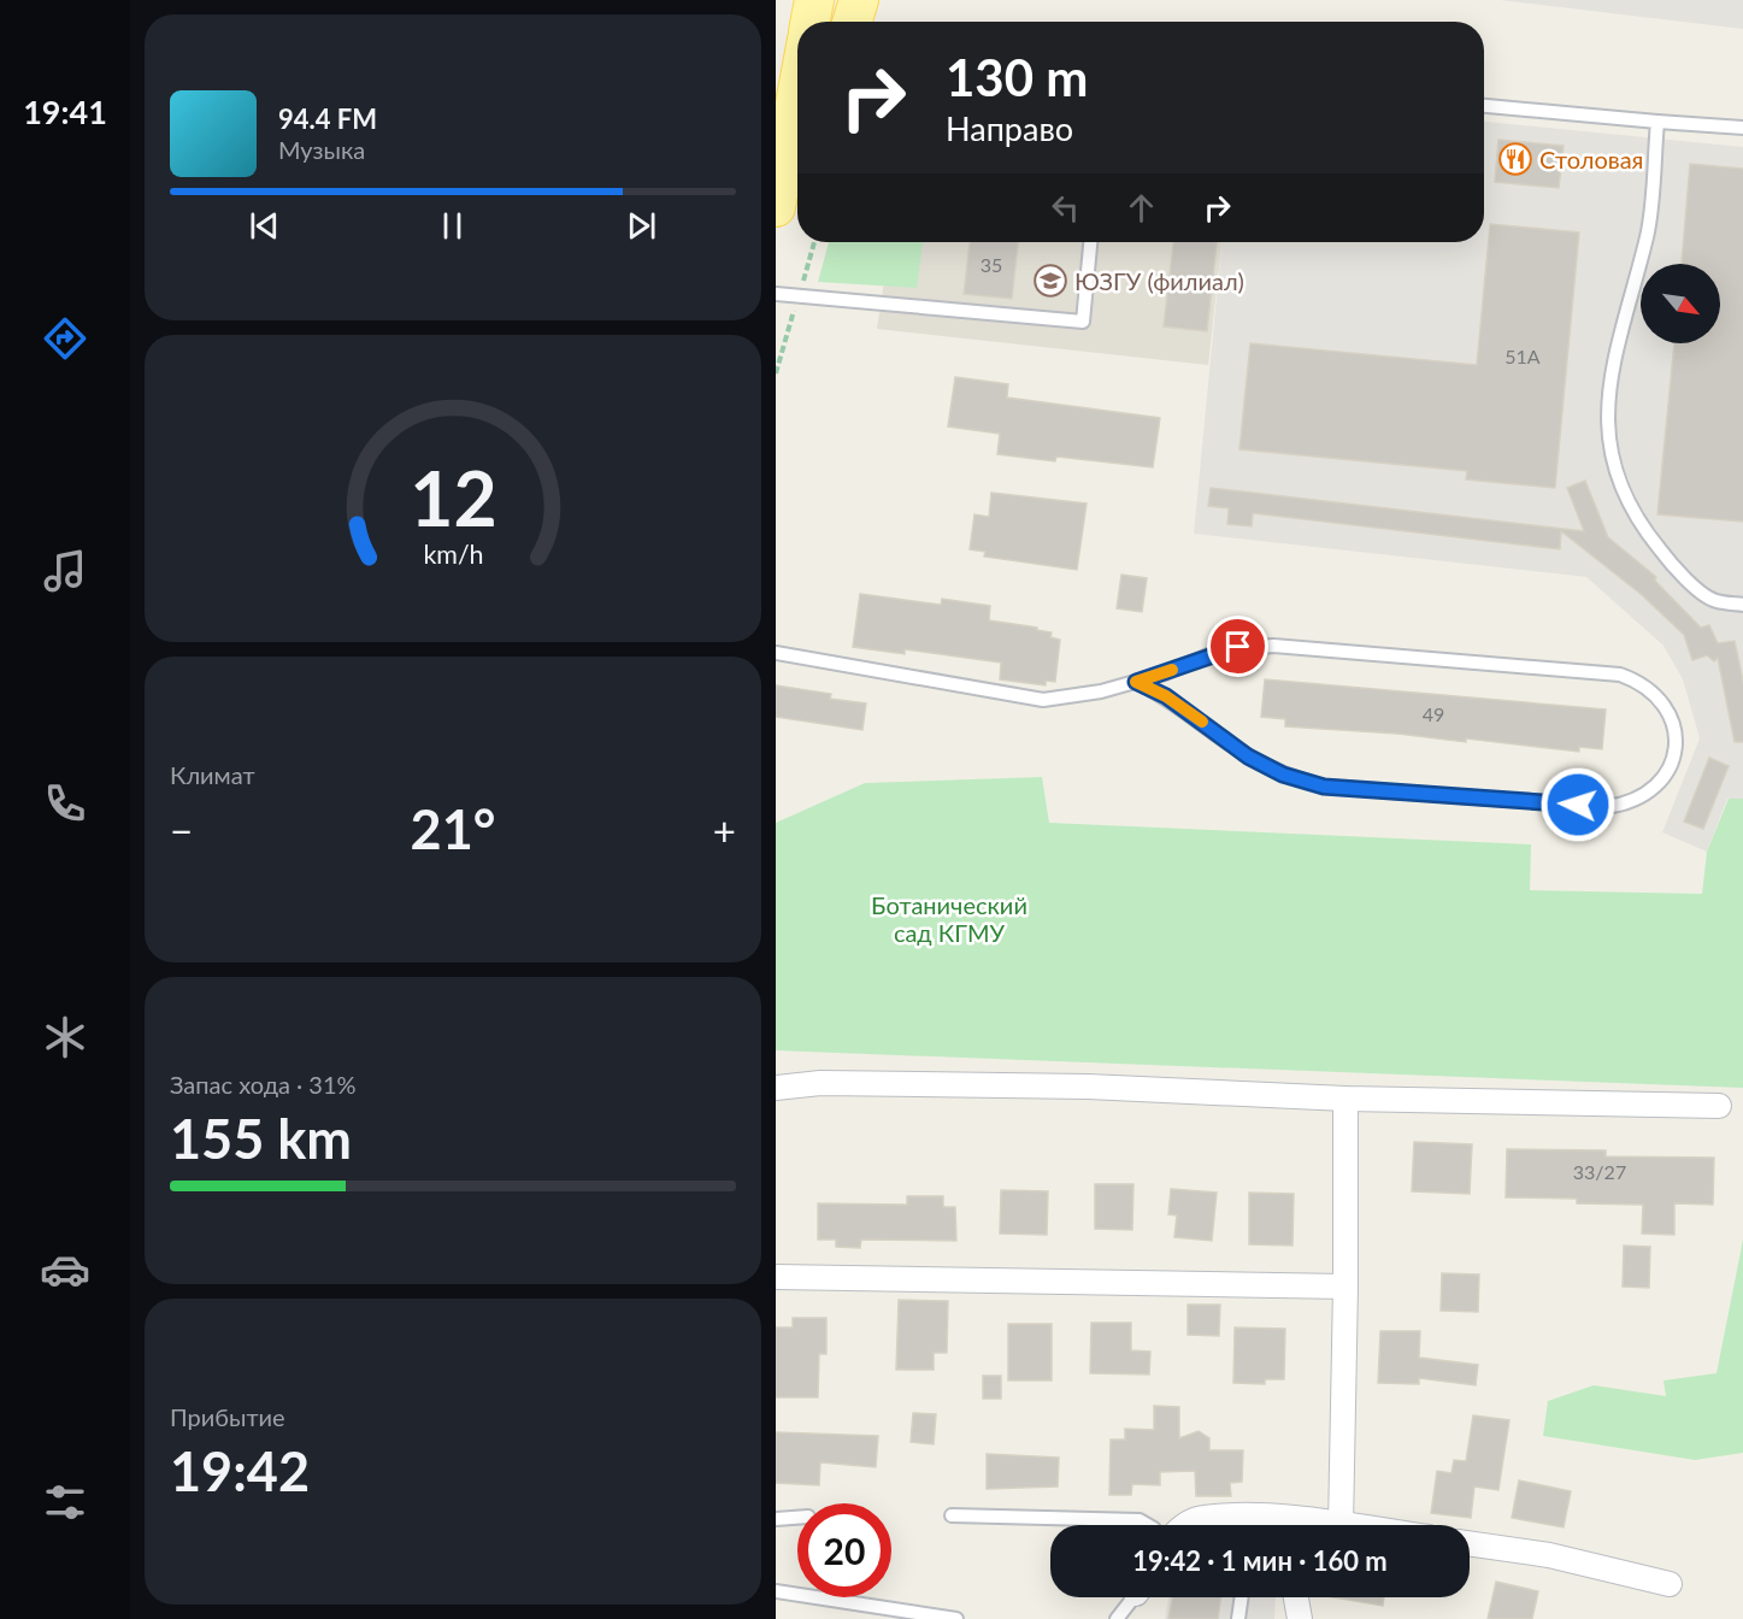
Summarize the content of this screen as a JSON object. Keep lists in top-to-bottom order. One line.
{"parks":["Ботанический сад КГМУ"],"places":{"restaurant":["Столовая"],"school or university":["ЮЗГУ (филиал)"]},"house_numbers":["35","51А","49","33/27"],"north":"bottom right","page":{"tabs":"19:41","turn":["130 m","Направо"],"song":["94.4 FM","Музыка"],"tile":["Климат",["Запас хода · 31%","155 km"],["Прибытие","19:42"]],"heat":["−","21°","+"],"limit":"20","trip":"19:42 · 1 мин · 160 m","gauge":["12","km/h"]}}
